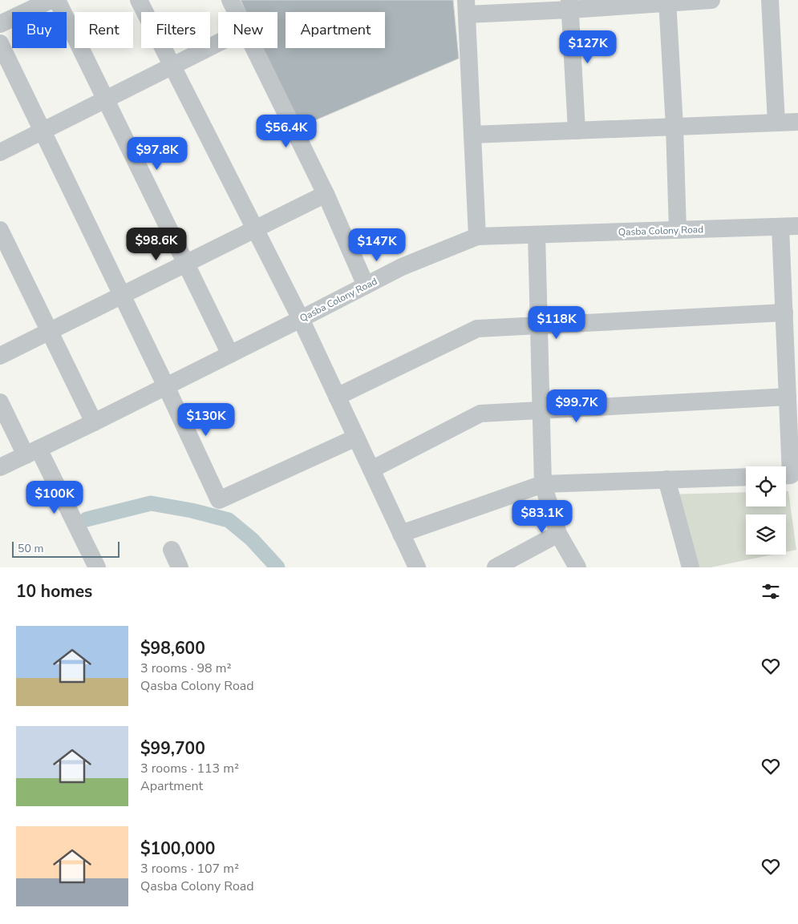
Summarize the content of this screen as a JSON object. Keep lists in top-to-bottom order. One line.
{"streets":{"street":["Qasba Colony Road"]},"scale_bar":"50 m","page":{"chip":["Buy","Rent","Filters","New","Apartment"],"price":["$127K","$56.4K","$97.8K","$98.6K","$147K","$118K","$99.7K","$130K","$100K","$83.1K"],"scale":"50 m","heading":"10 homes","list":[{"name":"$98,600","note":"3 rooms · 98 m² · Qasba Colony Road"},{"name":"$99,700","note":"3 rooms · 113 m² · Apartment"},{"name":"$100,000","note":"3 rooms · 107 m² · Qasba Colony Road"}]}}
